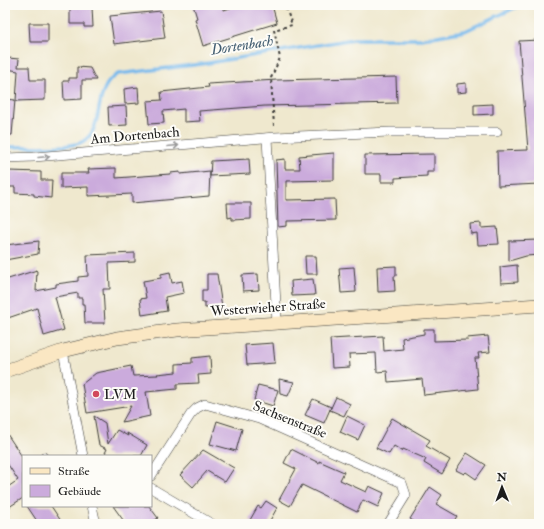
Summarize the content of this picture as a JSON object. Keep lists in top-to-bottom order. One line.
{"streets":{"main road":["Westerwieher Straße"],"street":["Am Dortenbach","Sachsenstraße"]},"one_way":["Am Dortenbach"],"water":["Dortenbach"],"places":["LVM"],"legend":["Straße","Gebäude"],"north":"top"}
